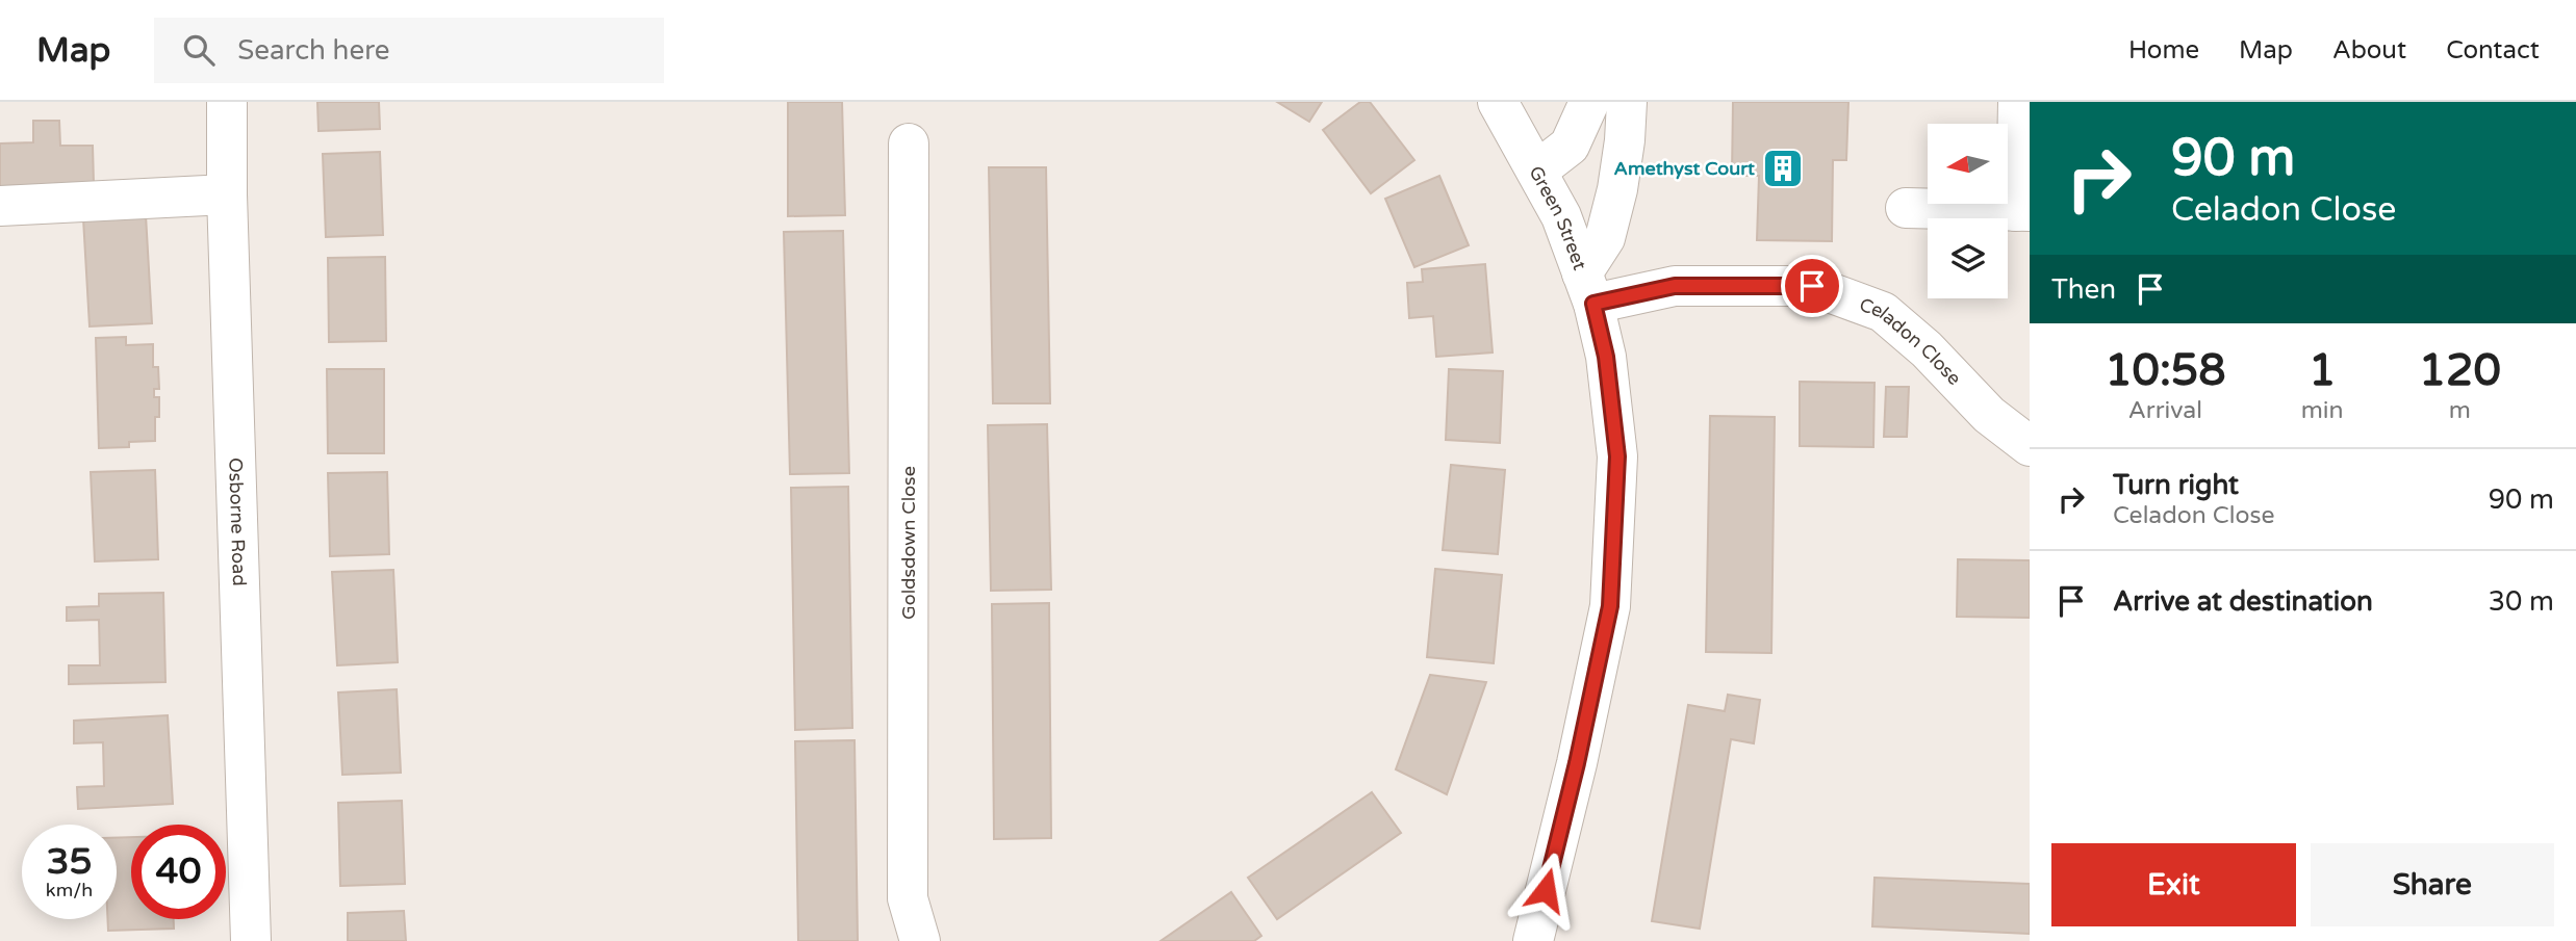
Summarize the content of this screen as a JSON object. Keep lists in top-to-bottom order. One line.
{"streets":{"street":["Green Street","Celadon Close","Osborne Road","Goldsdown Close"]},"crossings":[["Green Street","Celadon Close"]],"places":{"building":["Amethyst Court"]},"north":"left","page":{"header":"Map","search":"Search here","nav":["Home","Map","About","Contact"],"turn":["90 m","Celadon Close"],"then":"Then","eta":["10:58","Arrival","1","min","120","m"],"list":[{"name":"Turn right","note":"Celadon Close","value":"90 m"},{"name":"Arrive at destination","value":"30 m"}],"speed":"35 km/h","limit":"40","buttons":["Exit","Share"]}}
